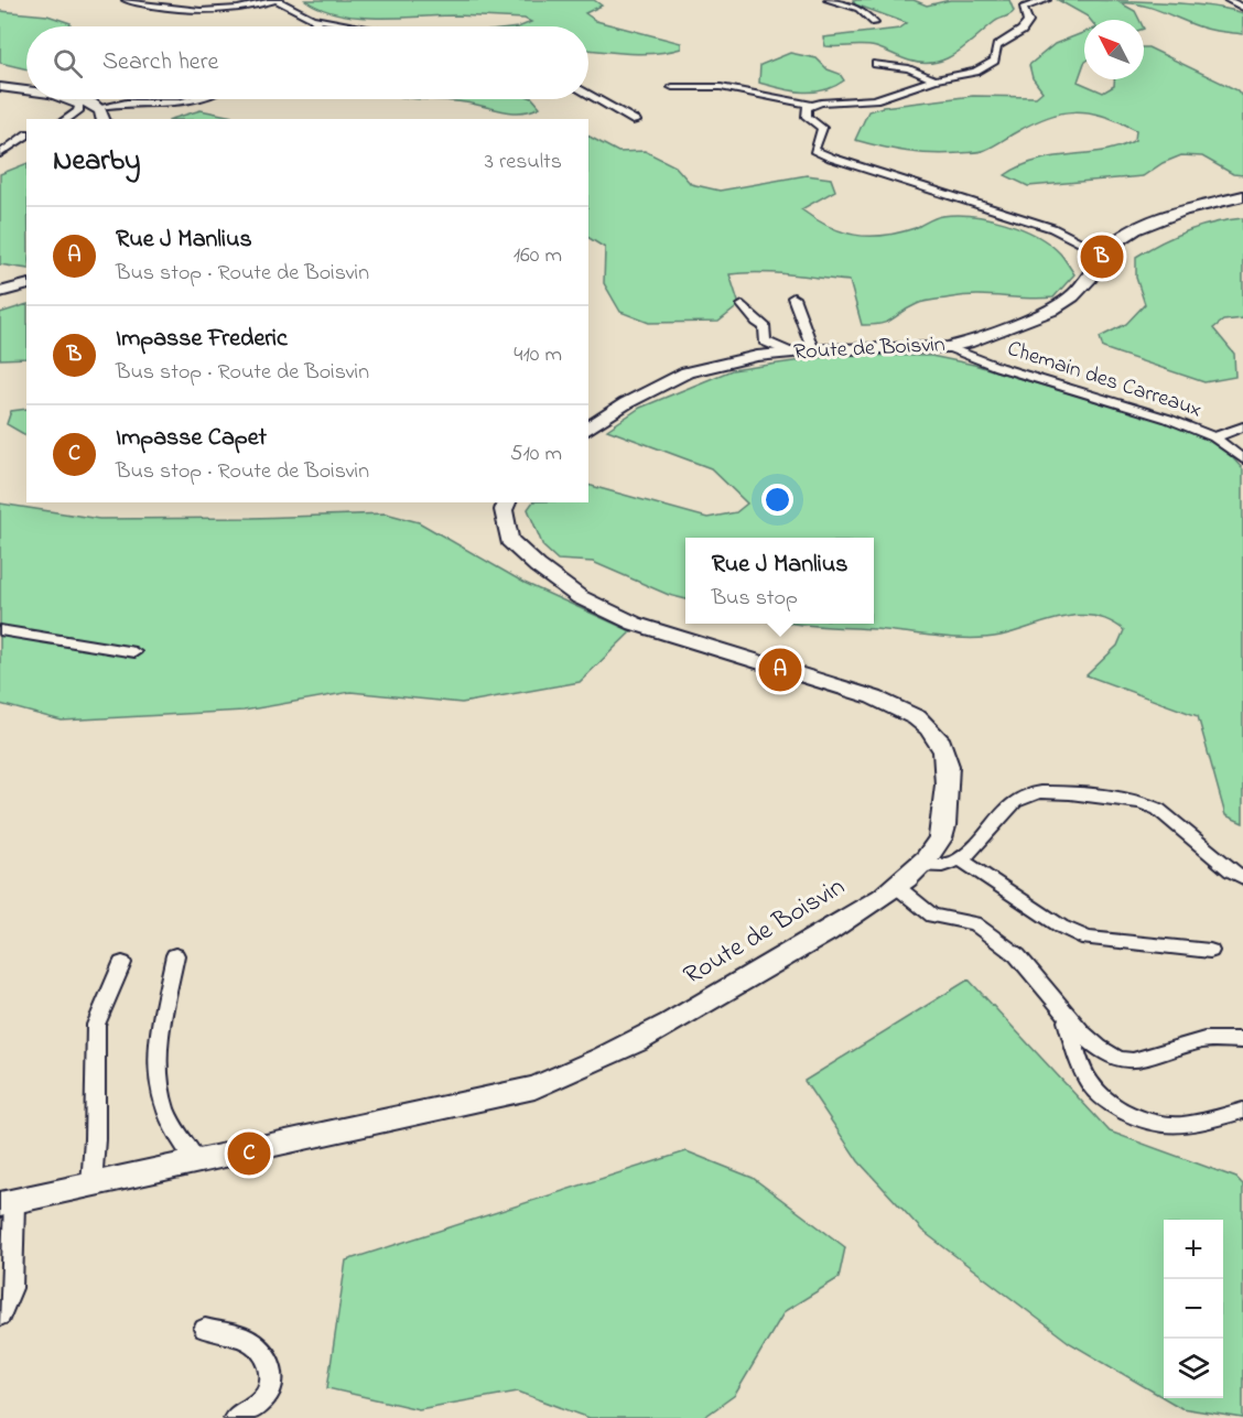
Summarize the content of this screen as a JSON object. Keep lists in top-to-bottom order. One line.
{"streets":{"main road":["Route de Boisvin"],"street":["Chemain des Carreaux"]},"crossings":[["Route de Boisvin","Chemain des Carreaux"]],"north":"top left","page":{"search":"Search here","heading":["Nearby","3 results"],"list":[{"mark":"A","name":"Rue J Manlius","note":"Bus stop · Route de Boisvin","value":"160 m"},{"mark":"B","name":"Impasse Frederic","note":"Bus stop · Route de Boisvin","value":"410 m"},{"mark":"C","name":"Impasse Capet","note":"Bus stop · Route de Boisvin","value":"510 m"}],"pins":["B","A","C"],"popup":["Rue J Manlius","Bus stop"],"map_buttons":["+","−"]}}
